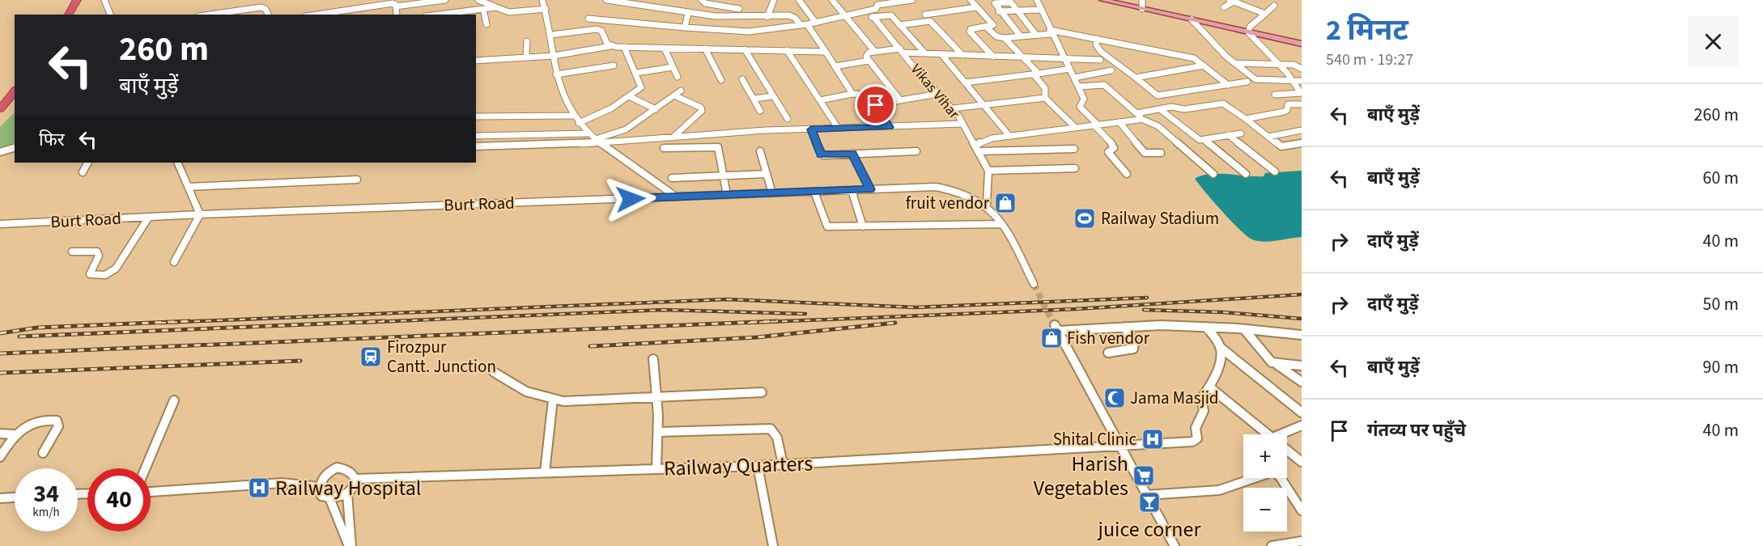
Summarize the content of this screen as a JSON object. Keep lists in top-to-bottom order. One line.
{"streets":{"street":["Vikas Vihar","Burt Road","Railway Quarters"]},"places":{"shop":["fruit vendor","Fish vendor"],"sports":["Railway Stadium"],"station":["Firozpur Cantt. Junction"],"mosque":["Jama Masjid"],"hospital":["Shital Clinic","Railway Hospital"],"supermarket":["Harish Vegetables"],"bar":["juice corner"]},"page":{"heading":["2 मिनट","540 m · 19:27"],"turn":["260 m","बाएँ मुड़ें"],"list":[{"name":"बाएँ मुड़ें","value":"260 m"},{"name":"बाएँ मुड़ें","value":"60 m"},{"name":"दाएँ मुड़ें","value":"40 m"},{"name":"दाएँ मुड़ें","value":"50 m"},{"name":"बाएँ मुड़ें","value":"90 m"},{"name":"गंतव्य पर पहुँचे","value":"40 m"}],"then":"फिर","map_buttons":["+","−"],"speed":"34 km/h","limit":"40"}}
